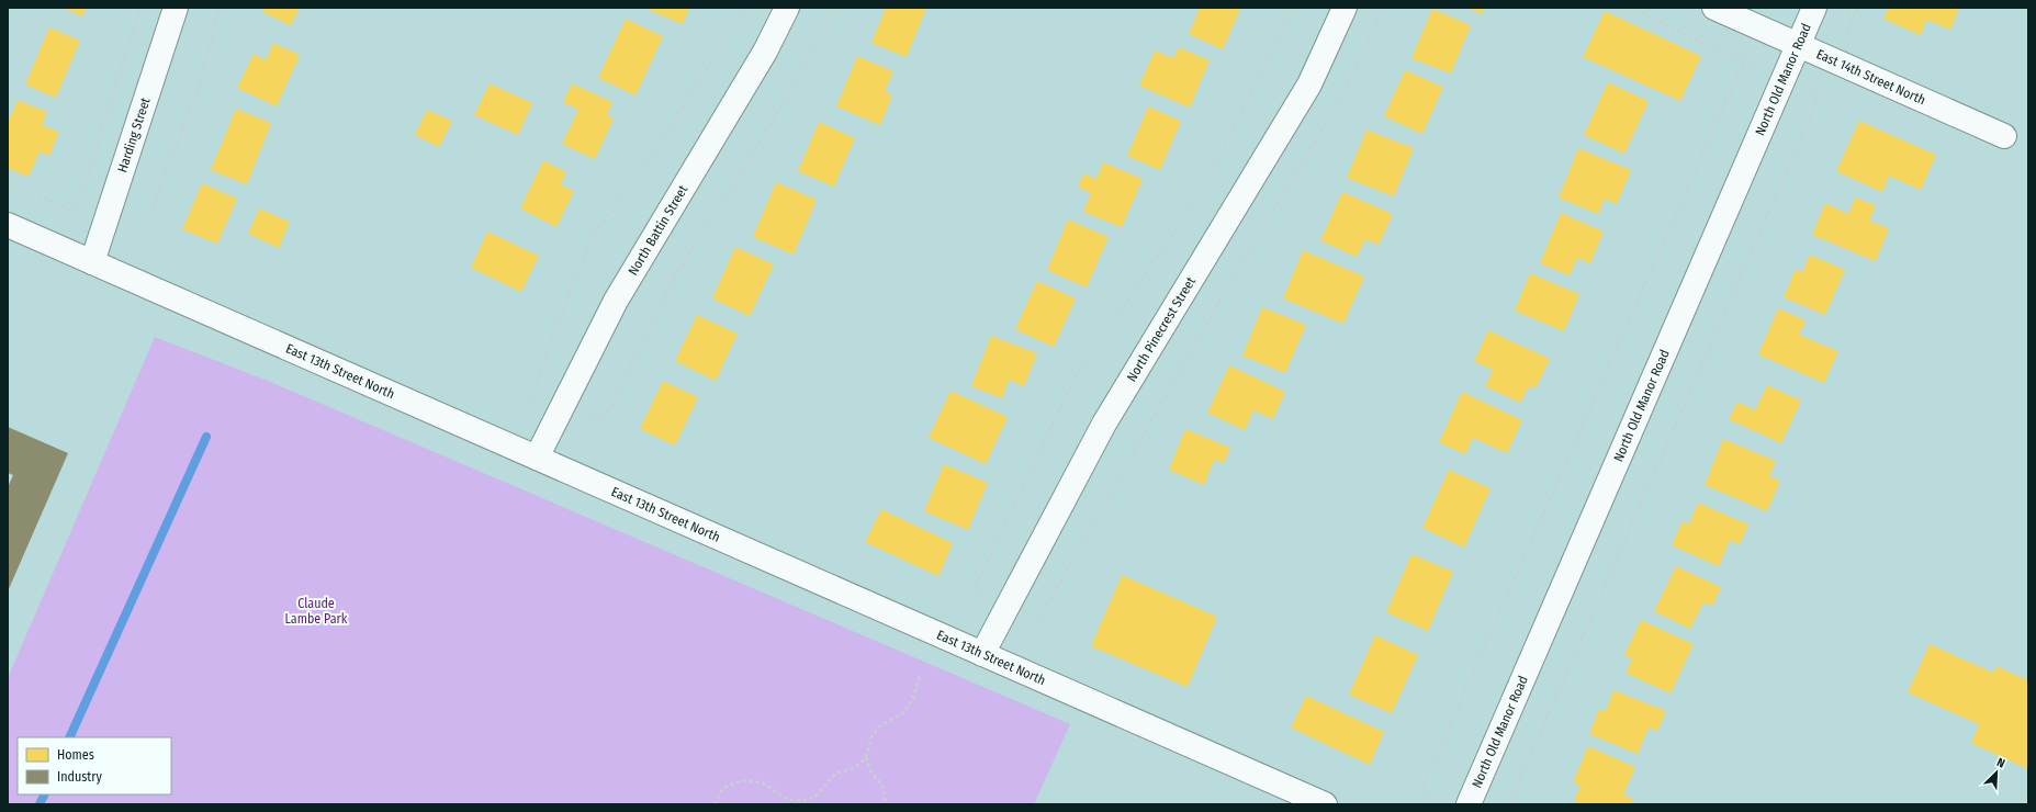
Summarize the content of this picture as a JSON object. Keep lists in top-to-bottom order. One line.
{"streets":{"street":["East 14th Street North","North Old Manor Road","Harding Street","North Battin Street","North Pinecrest Street","East 13th Street North"]},"crossings":[["East 14th Street North","North Old Manor Road"],["Harding Street","East 13th Street North"],["North Battin Street","East 13th Street North"],["North Pinecrest Street","East 13th Street North"]],"parks":["Claude Lambe Park"],"legend":["Homes","Industry"],"north":"top right"}
